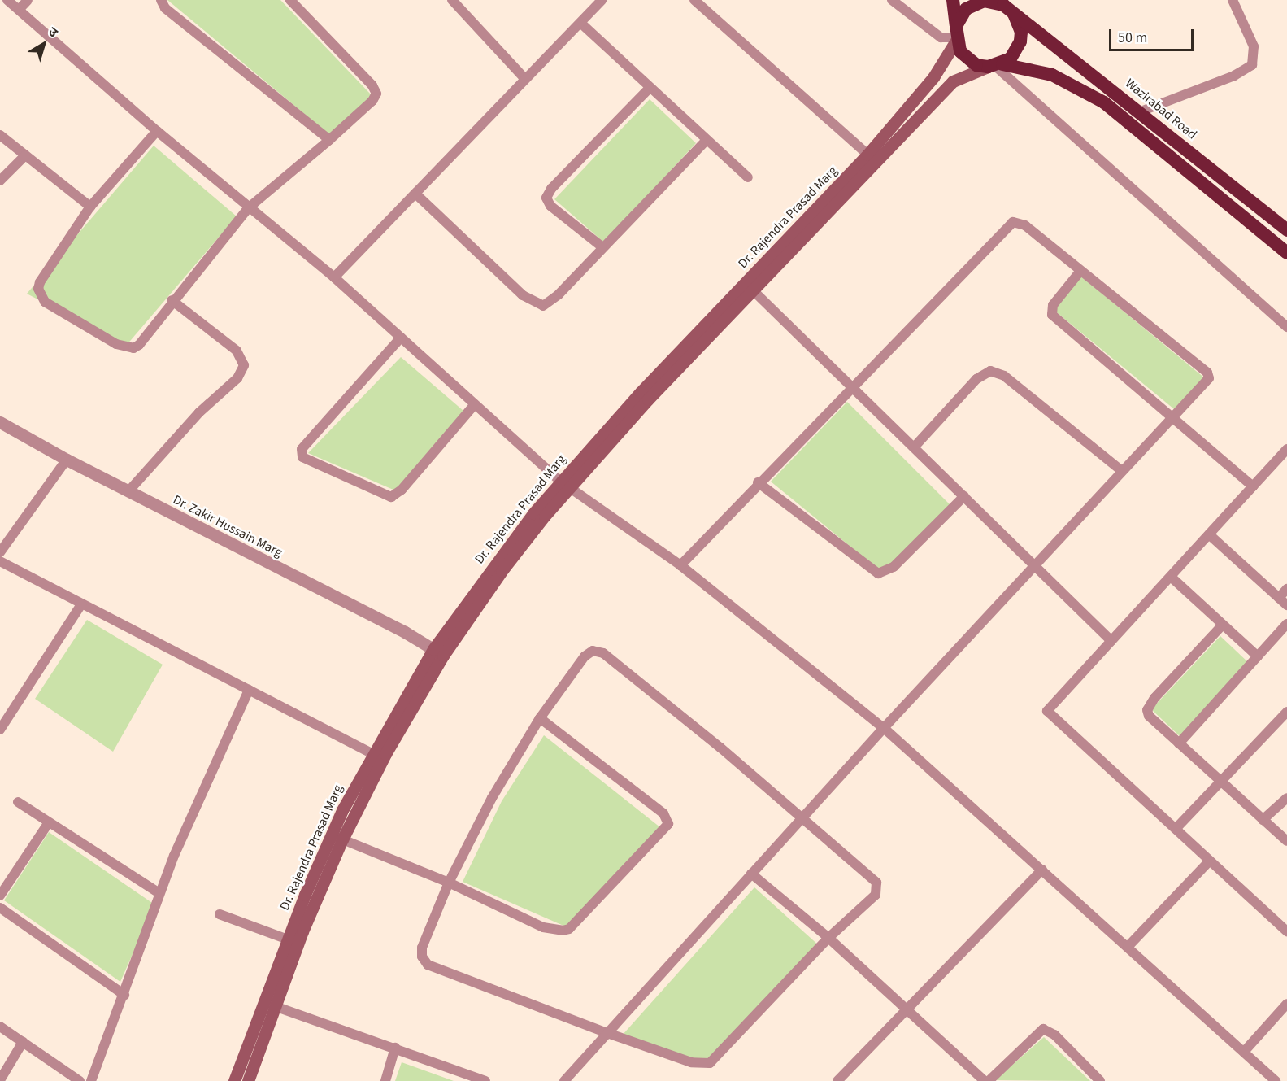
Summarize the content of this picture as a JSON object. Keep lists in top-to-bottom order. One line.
{"streets":{"highway":["Wazirabad Road"],"main road":["Dr. Rajendra Prasad Marg"],"street":["Dr. Zakir Hussain Marg"]},"crossings":[["Wazirabad Road","Dr. Rajendra Prasad Marg"],["Dr. Rajendra Prasad Marg","Dr. Zakir Hussain Marg"]],"scale_bar":"50 m","north":"top right"}
